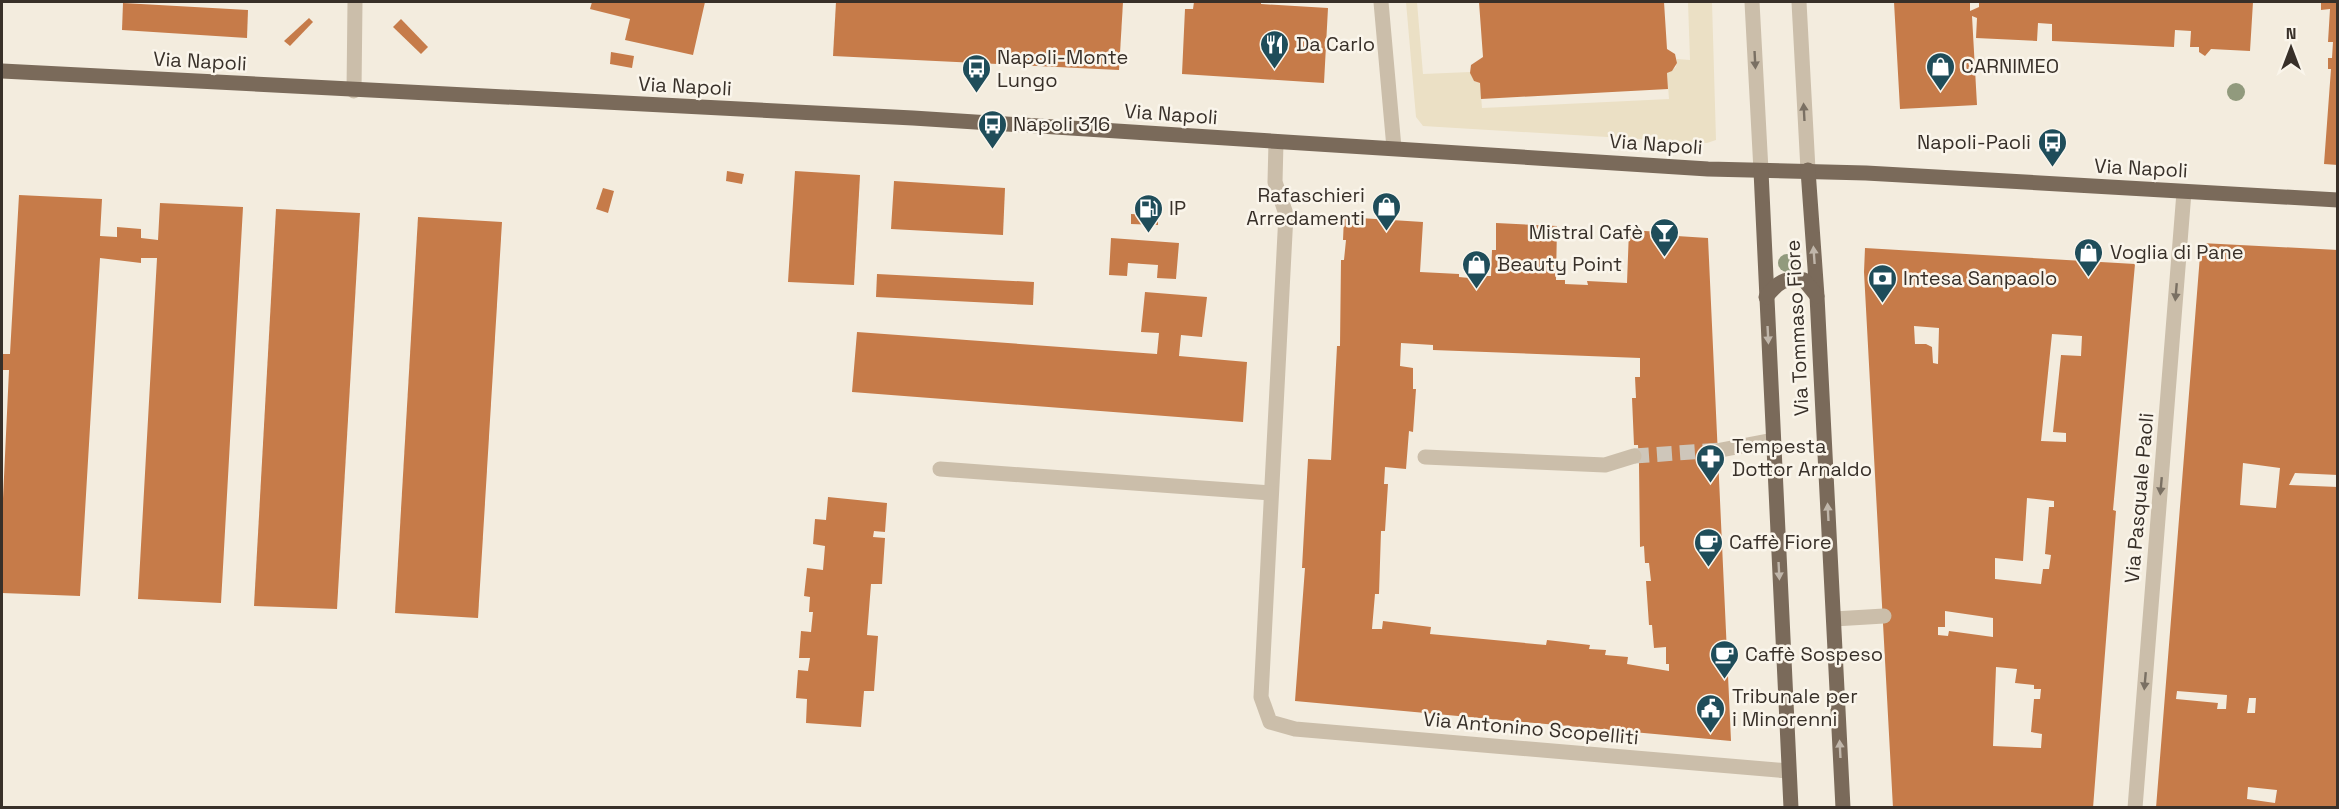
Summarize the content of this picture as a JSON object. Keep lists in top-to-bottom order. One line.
{"streets":{"main road":["Via Napoli","Via Tommaso Fiore"],"street":["Via Pasquale Paoli","Via Antonino Scopelliti"]},"crossings":[["Via Napoli","Via Tommaso Fiore"],["Via Napoli","Via Pasquale Paoli"],["Via Tommaso Fiore","Via Antonino Scopelliti"]],"one_way":["Via Pasquale Paoli"],"places":{"restaurant":["Da Carlo"],"shop":["CARNIMEO","Rafaschieri Arredamenti","Voglia di Pane","Beauty Point"],"bus stop":["Napoli-Monte Lungo","Napoli 316","Napoli-Paoli"],"fuel station":["IP"],"bar":["Mistral Cafè"],"bank":["Intesa Sanpaolo"],"pharmacy":["Tempesta Dottor Arnaldo"],"cafe":["Caffè Fiore","Caffè Sospeso"],"public building":["Tribunale per i Minorenni"]},"north":"top"}
